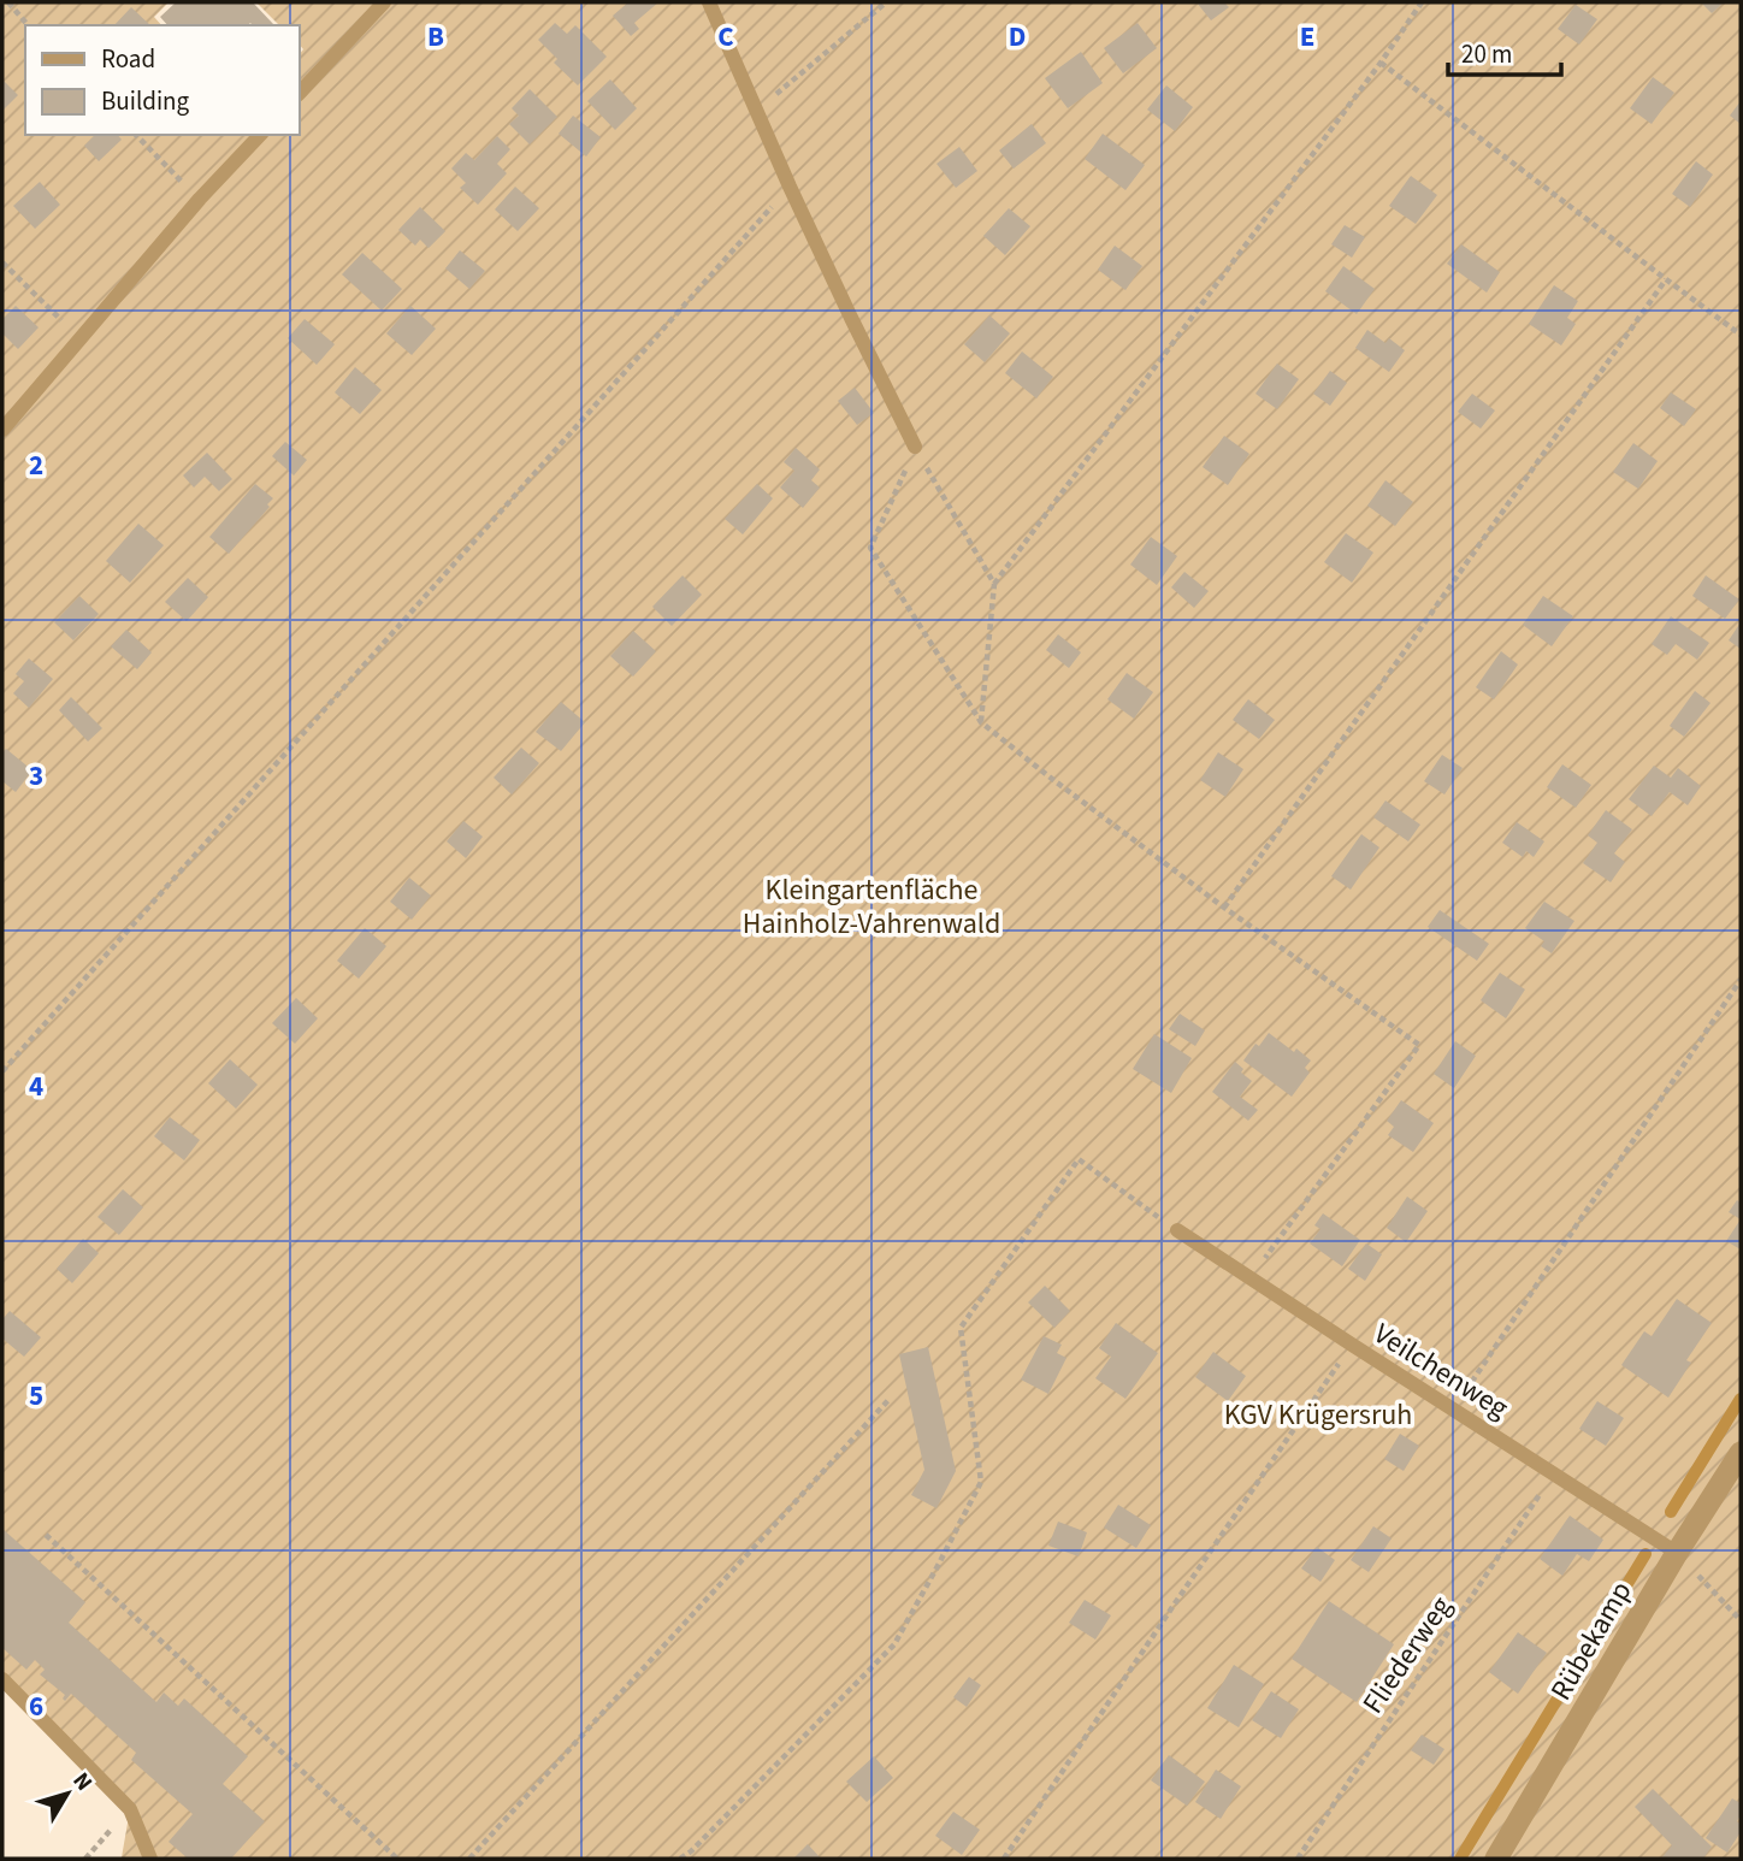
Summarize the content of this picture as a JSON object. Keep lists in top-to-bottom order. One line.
{"streets":{"street":["Rübekamp"],"lane":["Veilchenweg"],"path":["Fliederweg"]},"crossings":[["Veilchenweg","Rübekamp"],["Veilchenweg","Fliederweg"]],"parks":["Kleingartenfläche Hainholz-Vahrenwald","KGV Krügersruh"],"legend":["Road","Building"],"scale_bar":"20 m","north":"top right","grid":{"columns":["B","C","D","E"],"rows":["2","3","4","5","6"]}}
